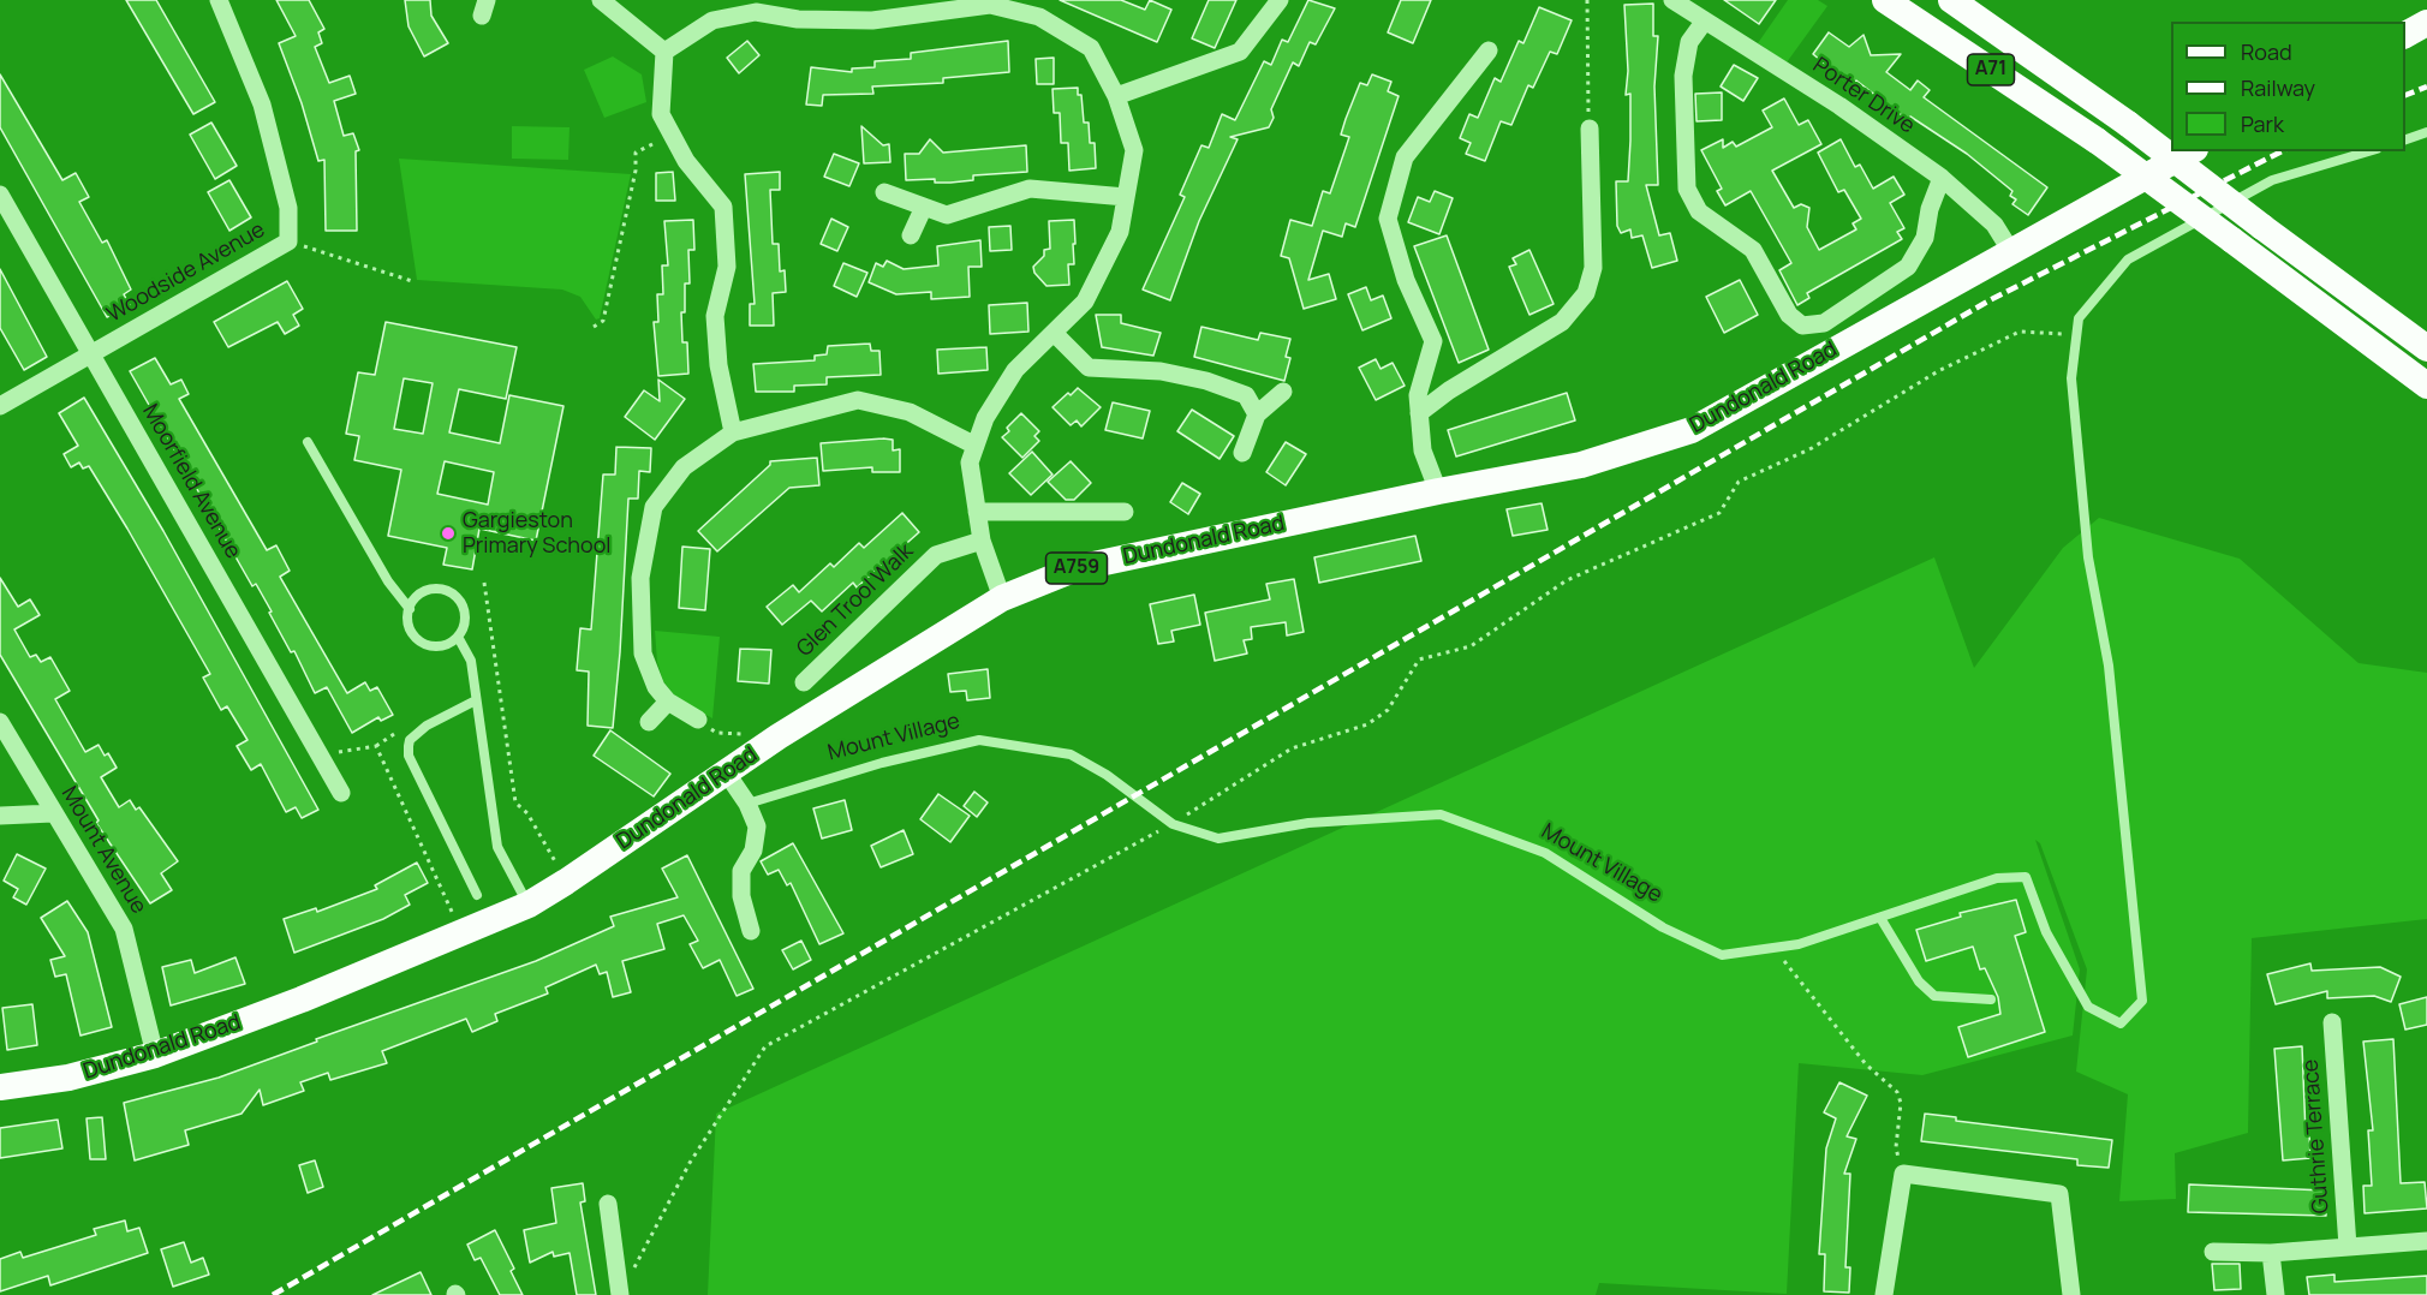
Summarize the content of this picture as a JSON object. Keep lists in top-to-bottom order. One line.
{"streets":{"main road":["A71","Dundonald Road","A759"],"street":["Porter Drive","Woodside Avenue","Moorfield Avenue","Glen Trool Walk","Mount Avenue","Guthrie Terrace"],"lane":["Mount Village"]},"crossings":[["Porter Drive","Dundonald Road"],["Woodside Avenue","Moorfield Avenue"],["Dundonald Road","Mount Avenue"]],"places":["Gargieston Primary School"],"legend":["Road","Railway","Park"]}
